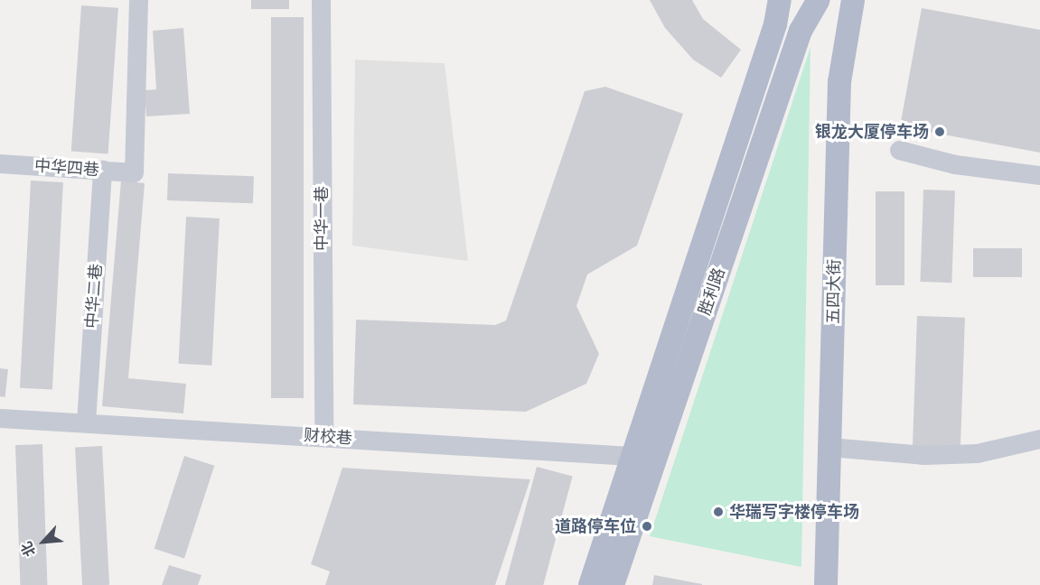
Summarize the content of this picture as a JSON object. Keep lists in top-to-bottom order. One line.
{"streets":{"main road":["胜利路","五四大街"],"street":["中华四巷","中华一巷","中华二巷","财校巷"]},"crossings":[["中华四巷","中华二巷"],["中华一巷","财校巷"],["胜利路","财校巷"],["中华二巷","财校巷"]],"places":["银龙大厦停车场","华瑞写字楼停车场","道路停车位"],"north":"bottom left"}
